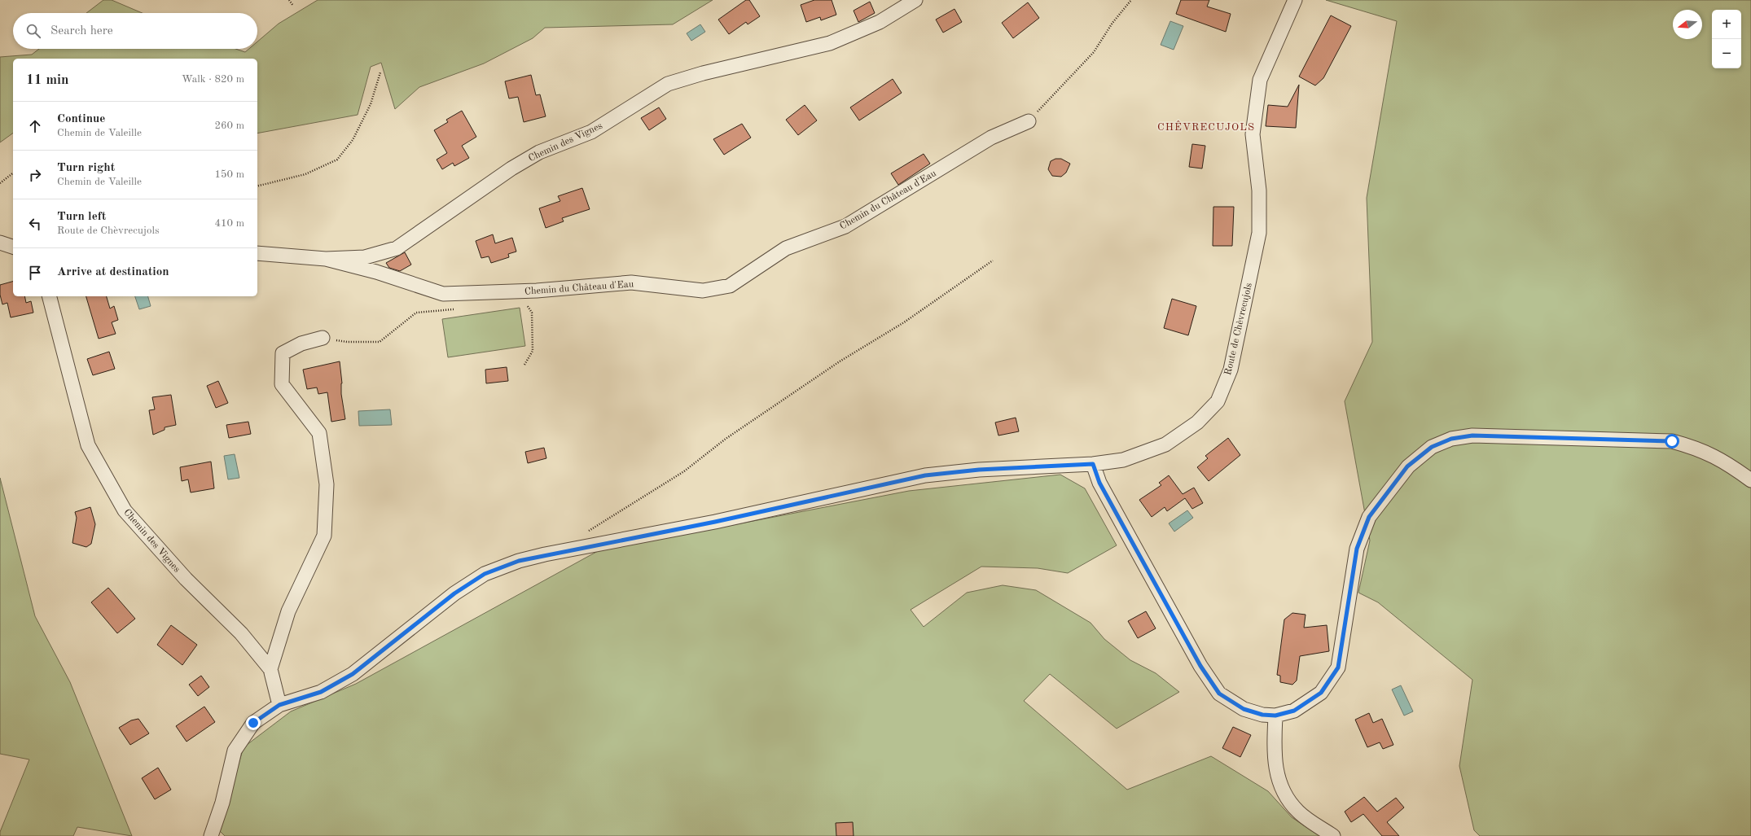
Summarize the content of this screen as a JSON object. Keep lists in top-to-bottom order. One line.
{"streets":{"street":["Chemin des Vignes","Chemin du Château d'Eau","Route de Chèvrecujols"]},"crossings":[["Chemin des Vignes","Chemin du Château d'Eau"],["Chemin des Vignes","Route de Chèvrecujols"]],"districts":["CHÊVRECUJOLS"],"north":"left","page":{"map_buttons":["+","−"],"search":"Search here","heading":["11 min","Walk · 820 m"],"list":[["Continue","Chemin de Valeille","260 m"],["Turn right","Chemin de Valeille","150 m"],["Turn left","Route de Chèvrecujols","410 m"],"Arrive at destination"]}}
